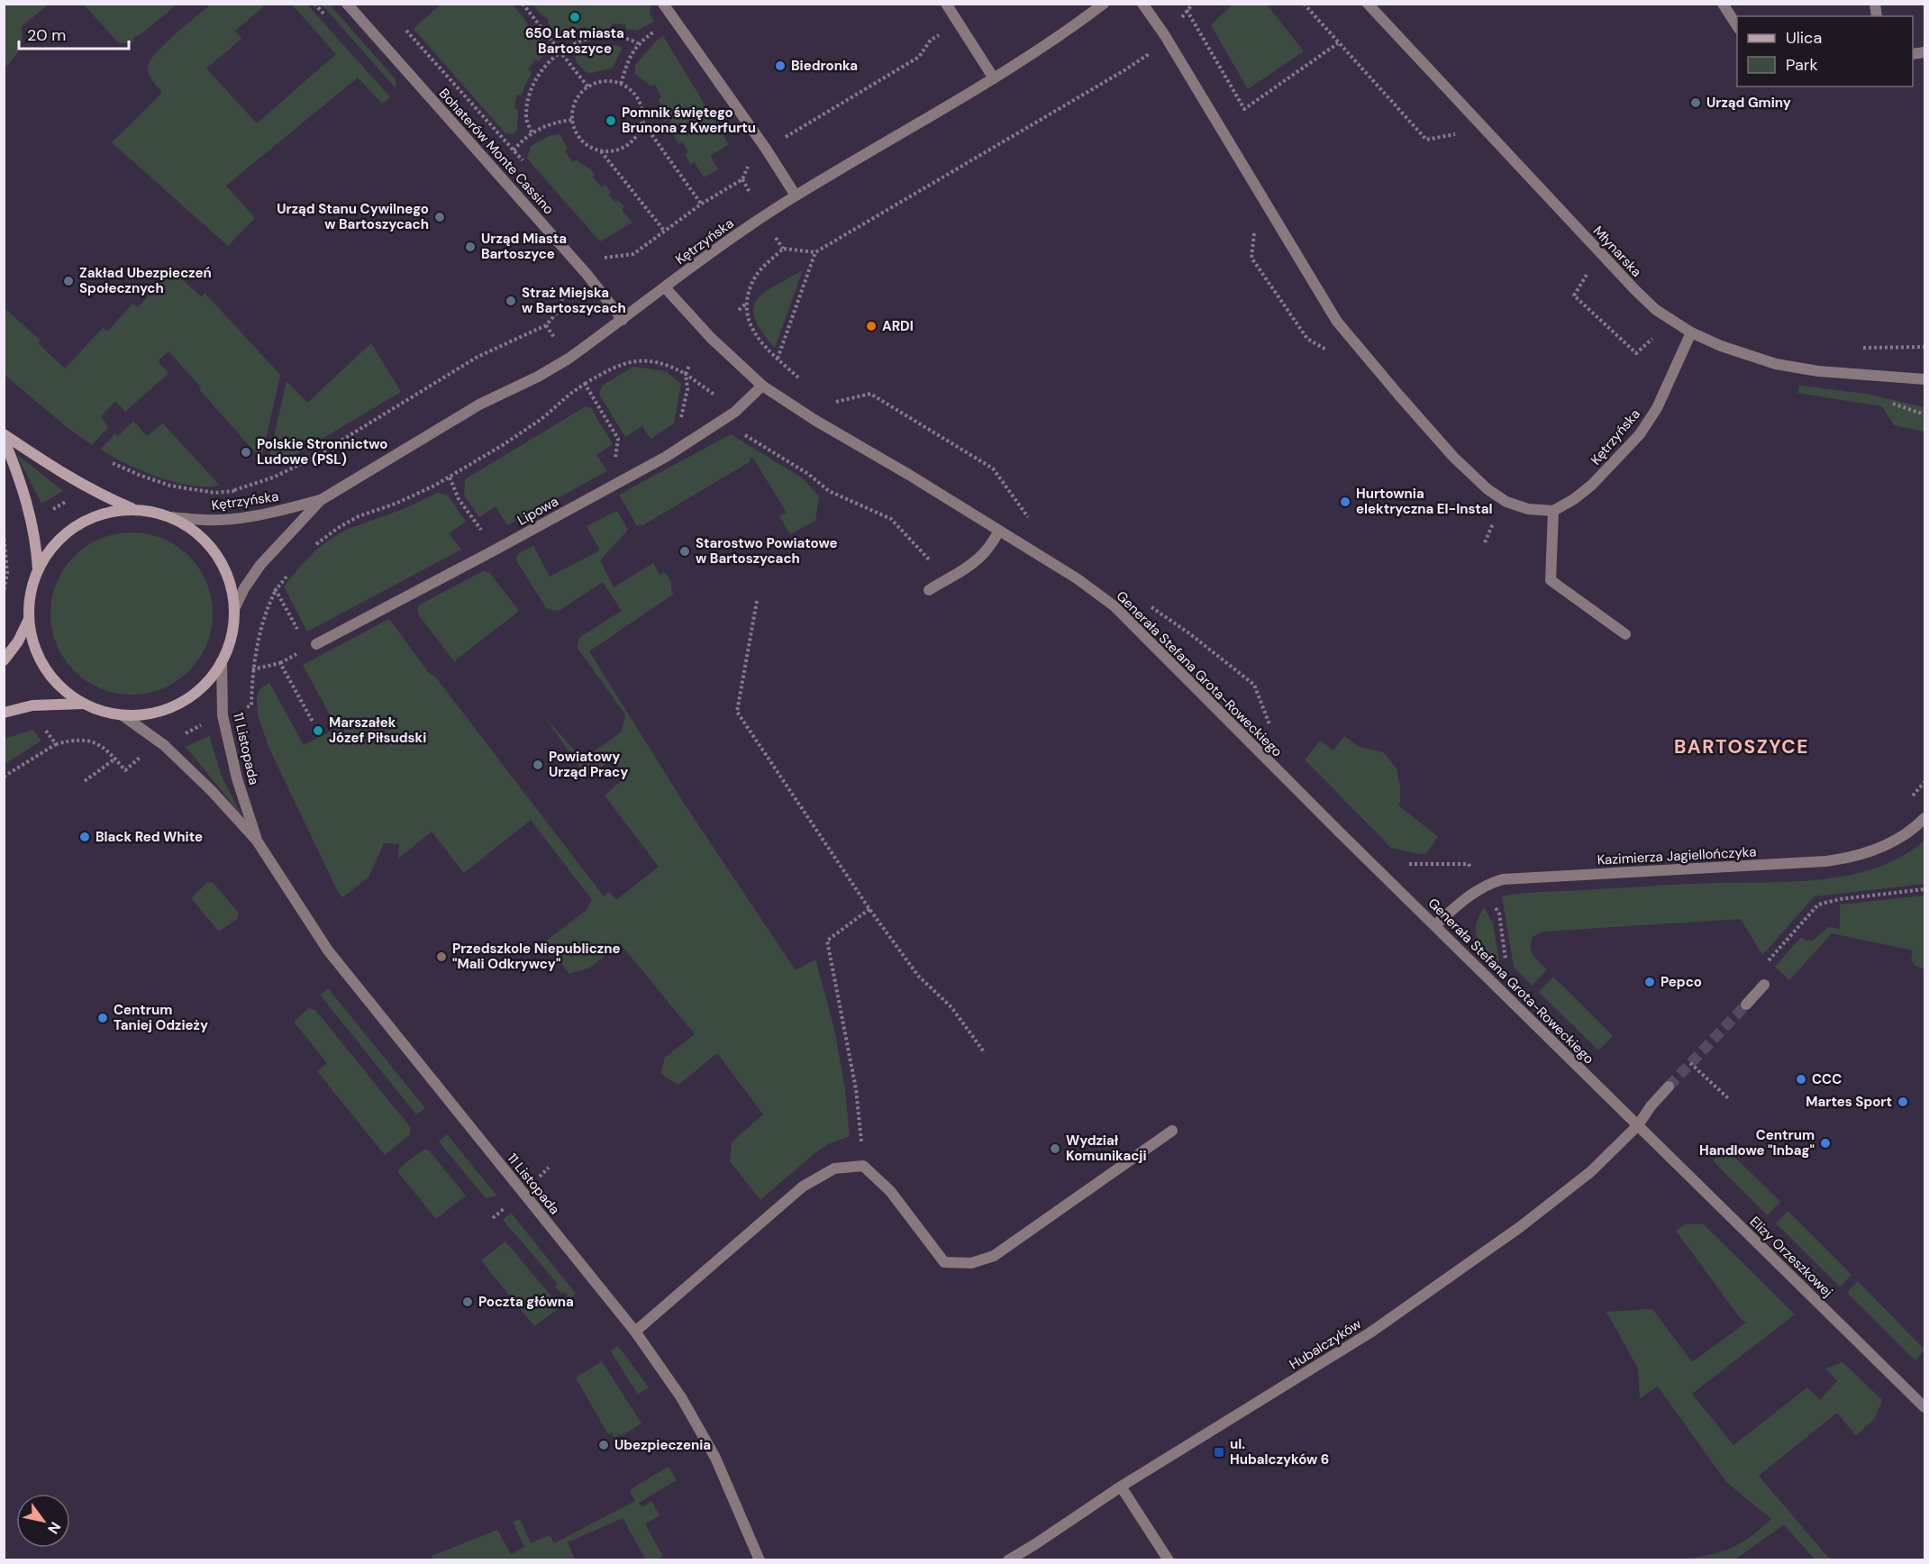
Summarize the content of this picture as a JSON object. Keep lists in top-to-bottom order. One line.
{"streets":{"street":["Bohaterów Monte Cassino","Kętrzyńska","Młynarska","Lipowa","Generała Stefana Grota-Roweckiego","11 Listopada","Kazimierza Jagiellończyka","Elizy Orzeszkowej","Hubalczyków"]},"crossings":[["Bohaterów Monte Cassino","Kętrzyńska"],["Kętrzyńska","Młynarska"],["Kętrzyńska","Generała Stefana Grota-Roweckiego"],["Lipowa","Generała Stefana Grota-Roweckiego"],["Generała Stefana Grota-Roweckiego","Kazimierza Jagiellończyka"],["Generała Stefana Grota-Roweckiego","Elizy Orzeszkowej"],["Generała Stefana Grota-Roweckiego","Hubalczyków"],["Elizy Orzeszkowej","Hubalczyków"]],"districts":["BARTOSZYCE"],"places":{"other":["650 Lat miasta Bartoszyce","Biedronka","Urząd Gminy","Pomnik świętego Brunona z Kwerfurtu","Urząd Stanu Cywilnego w Bartoszycach","Urząd Miasta Bartoszyce","Zakład Ubezpieczeń Społecznych","Straż Miejska w Bartoszycach","ARDI","Polskie Stronnictwo Ludowe (PSL)","Hurtownia elektryczna El-Instal","Starostwo Powiatowe w Bartoszycach","Marszałek Józef Piłsudski","Powiatowy Urząd Pracy","Black Red White","Przedszkole Niepubliczne \"Mali Odkrywcy\"","Pepco","Centrum Taniej Odzieży","CCC","Martes Sport","Centrum Handlowe \"Inbag\"","Wydział Komunikacji","Poczta główna","Ubezpieczenia"],"transit":["ul. Hubalczyków 6"]},"legend":["Ulica","Park"],"scale_bar":"20 m","north":"bottom right"}
